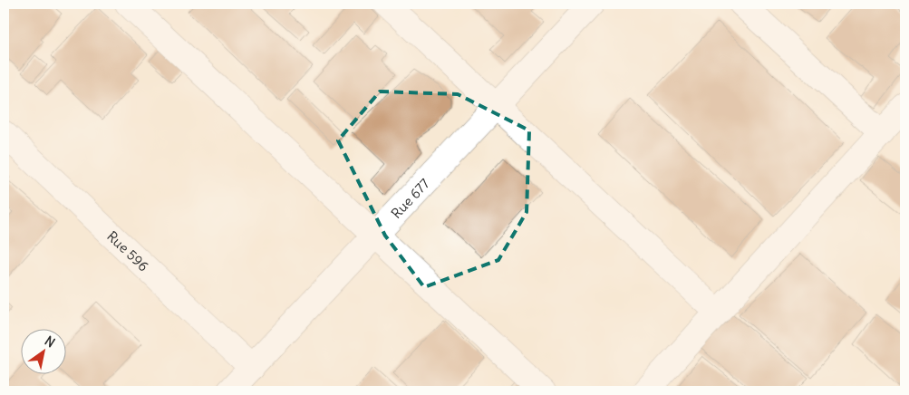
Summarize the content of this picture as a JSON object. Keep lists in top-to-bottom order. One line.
{"streets":{"street":["Rue 677","Rue 596"]},"crossings":[["Rue 677","Rue 596"]],"north":"top right"}
